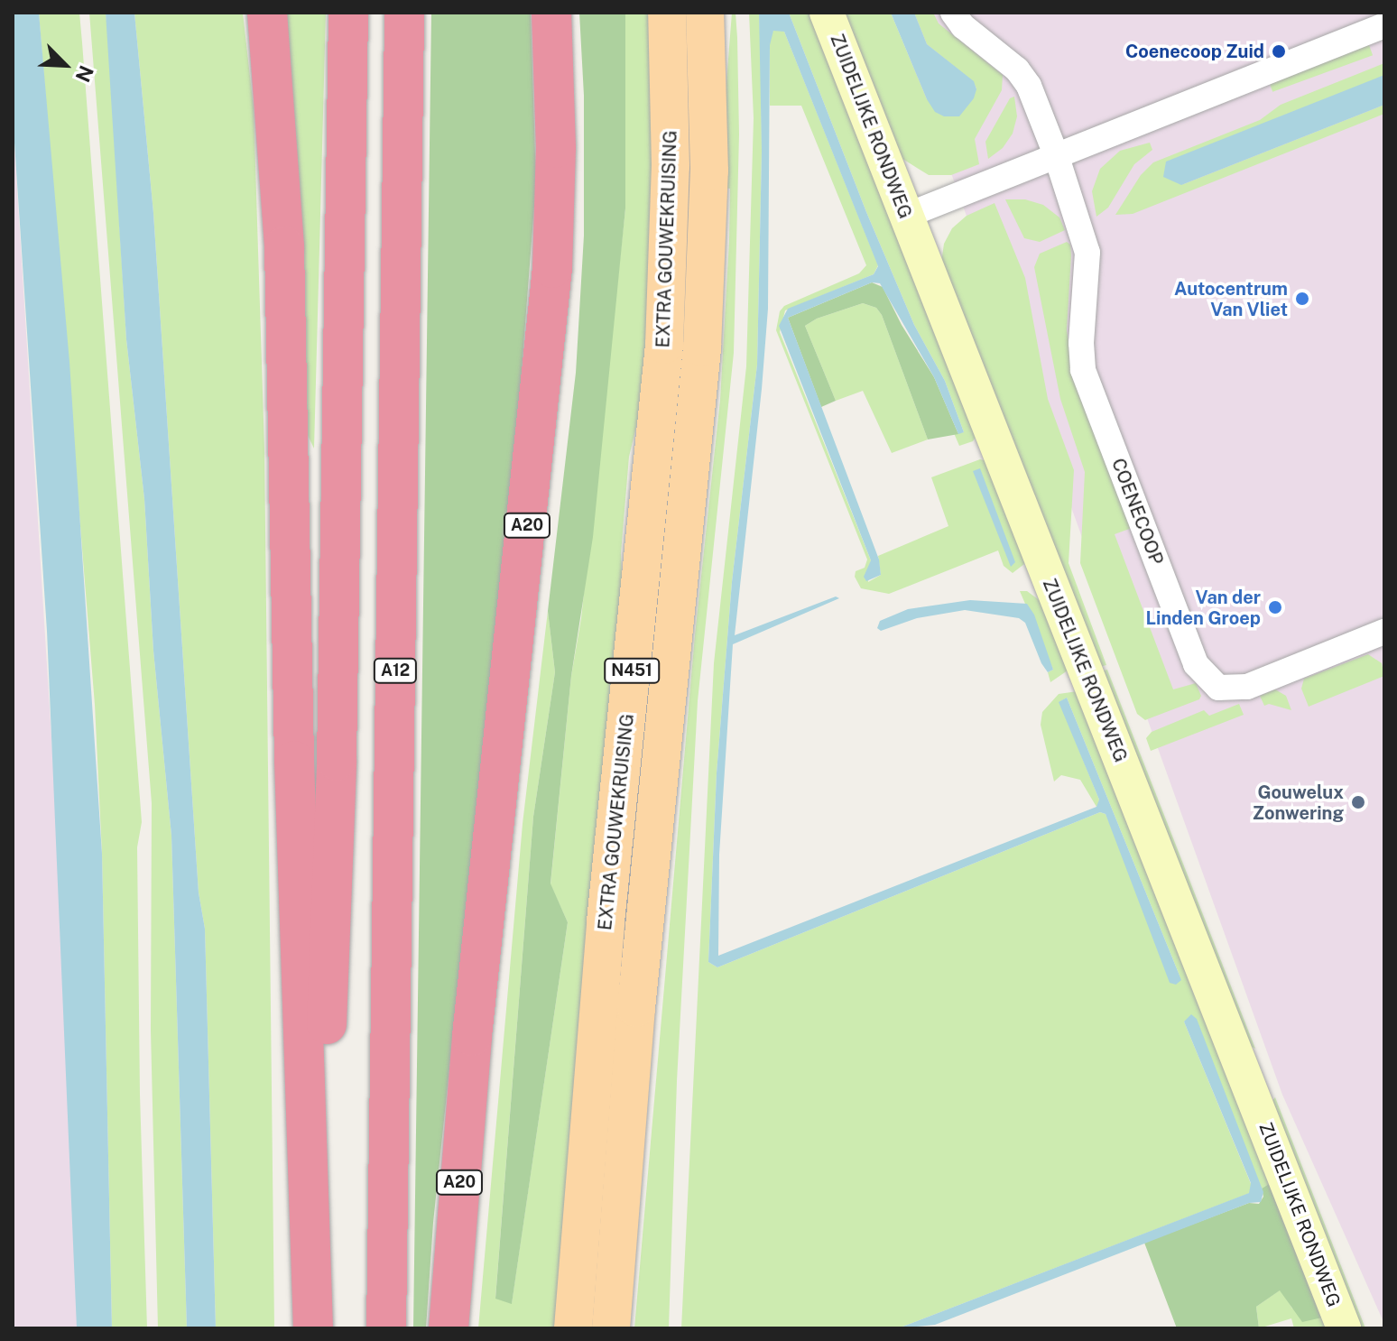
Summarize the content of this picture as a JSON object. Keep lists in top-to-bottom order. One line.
{"streets":{"highway":["A20","A12"],"main road":["ZUIDELIJKE RONDWEG","EXTRA GOUWEKRUISING","N451"],"street":["COENECOOP"]},"places":["Coenecoop Zuid","Autocentrum Van Vliet","Van der Linden Groep","Gouwelux Zonwering"],"north":"bottom right"}
